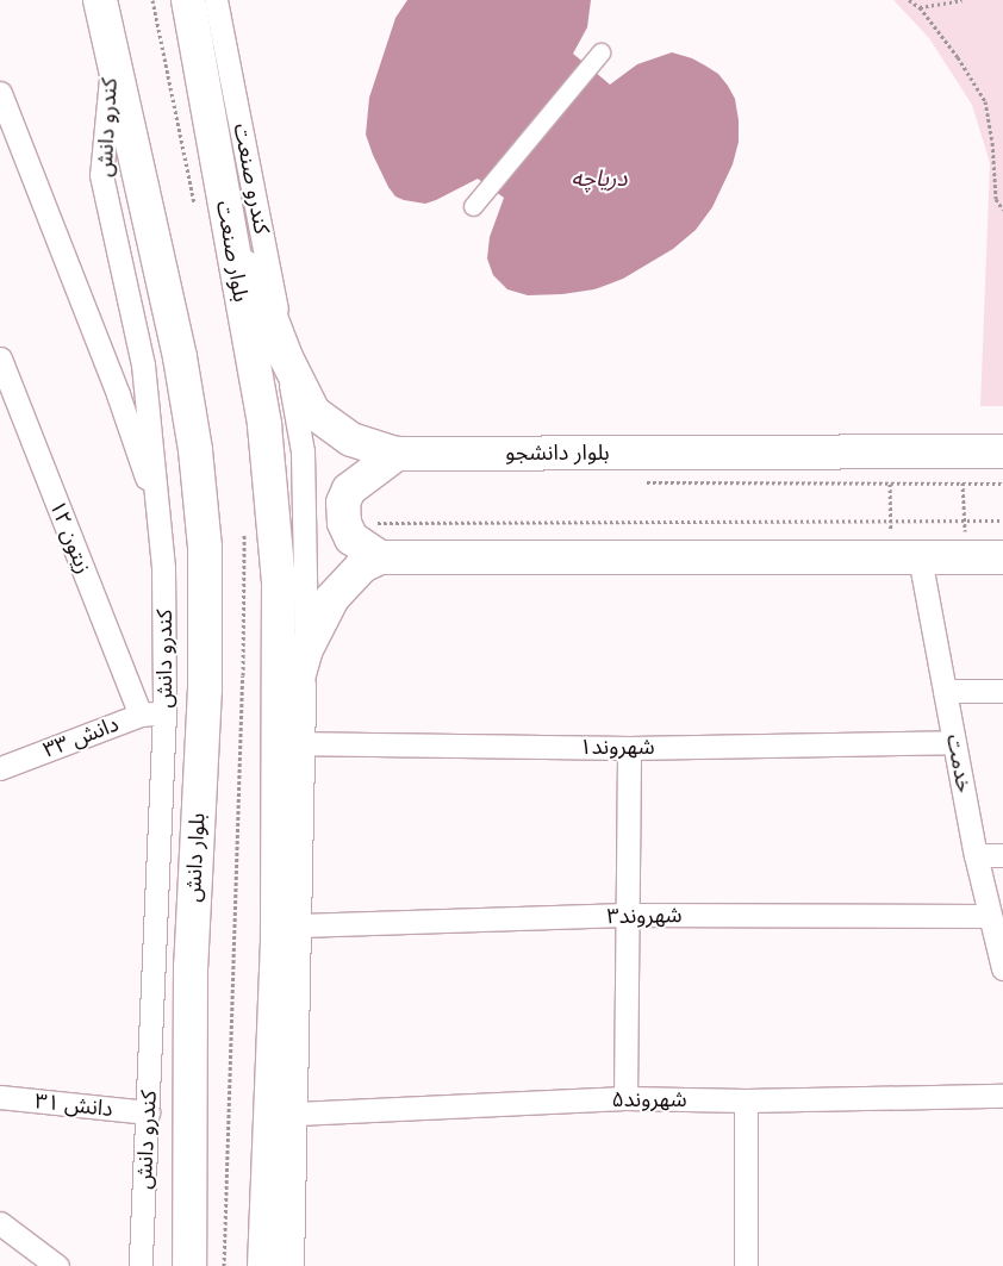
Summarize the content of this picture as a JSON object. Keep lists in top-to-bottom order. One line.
{"streets":{"main road":["بلوار صنعت","بلوار دانشجو","بلوار دانش"],"street":["کندرو دانش","کندرو صنعت","زیتون ۱۲","دانش ۳۳","شهروند۱","خدمت","شهروند۳","شهروند۵","دانش ۳۱"]},"crossings":[["کندرو دانش","دانش ۳۳"],["کندرو دانش","بلوار دانش"],["کندرو دانش","دانش ۳۱"],["کندرو صنعت","بلوار دانشجو"],["بلوار صنعت","بلوار دانشجو"],["بلوار صنعت","شهروند۱"],["زیتون ۱۲","دانش ۳۳"],["شهروند۱","خدمت"],["خدمت","شهروند۳"]],"water":["دریاچه"]}
